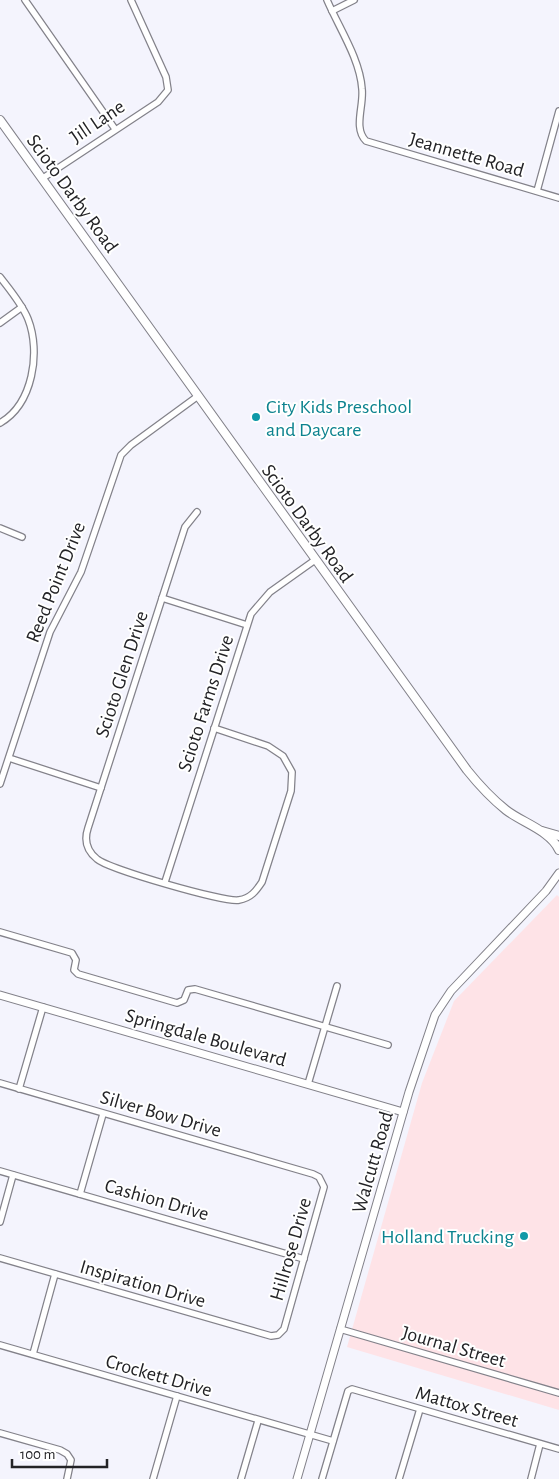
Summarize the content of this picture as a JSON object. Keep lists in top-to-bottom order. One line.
{"streets":{"main road":["Scioto Darby Road"],"street":["Jill Lane","Jeannette Road","Reed Point Drive","Scioto Glen Drive","Scioto Farms Drive","Springdale Boulevard","Silver Bow Drive","Walcutt Road","Cashion Drive","Hillrose Drive","Inspiration Drive","Journal Street","Crockett Drive","Mattox Street"]},"crossings":[["Jill Lane","Scioto Darby Road"],["Scioto Darby Road","Reed Point Drive"],["Scioto Darby Road","Scioto Farms Drive"],["Scioto Glen Drive","Scioto Farms Drive"],["Springdale Boulevard","Walcutt Road"],["Silver Bow Drive","Hillrose Drive"],["Walcutt Road","Journal Street"],["Walcutt Road","Crockett Drive"],["Cashion Drive","Hillrose Drive"],["Hillrose Drive","Inspiration Drive"],["Crockett Drive","Mattox Street"]],"places":["City Kids Preschool and Daycare","Holland Trucking"],"scale_bar":"100 m"}
